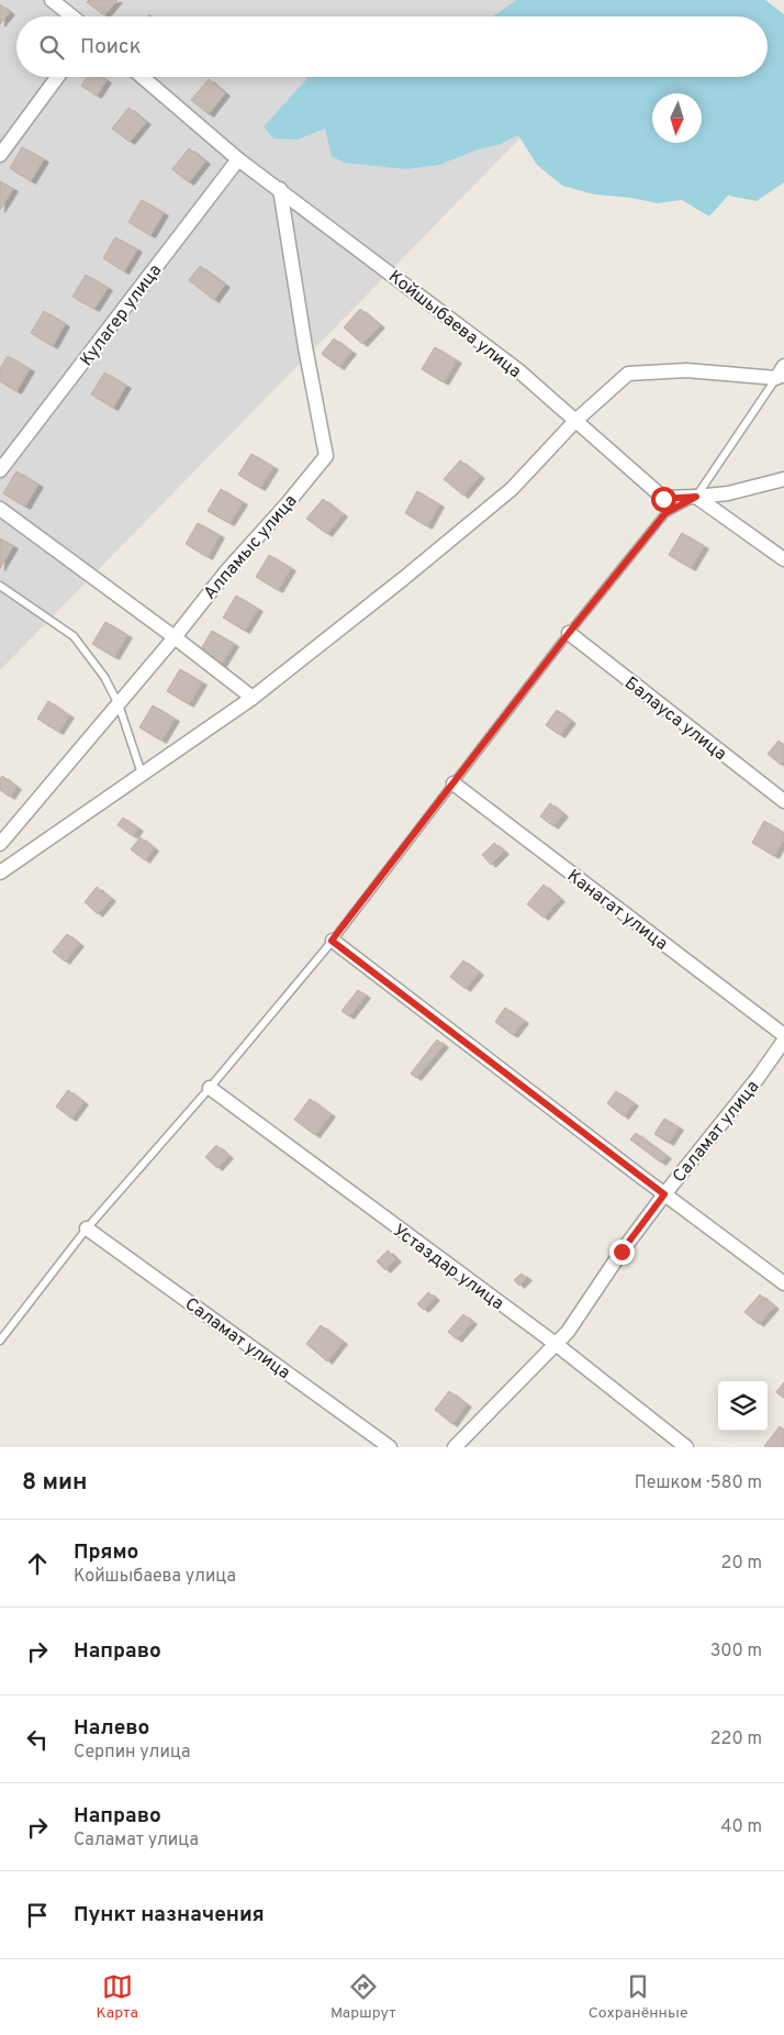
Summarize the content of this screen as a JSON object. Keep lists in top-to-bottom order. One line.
{"streets":{"street":["Кулагер улица","Койшыбаева улица","Алпамыс улица","Балауса улица","Канагат улица","Саламат улица","Устаздар улица"]},"crossings":[["Кулагер улица","Койшыбаева улица"],["Койшыбаева улица","Алпамыс улица"],["Саламат улица","Устаздар улица"]],"north":"bottom","page":{"search":"Поиск","heading":["8 мин","Пешком · 580 m"],"list":[["Прямо","Койшыбаева улица","20 m"],["Направо","300 m"],["Налево","Серпин улица","220 m"],["Направо","Саламат улица","40 m"],"Пункт назначения"],"nav":["Карта","Маршрут","Сохранённые"]}}
